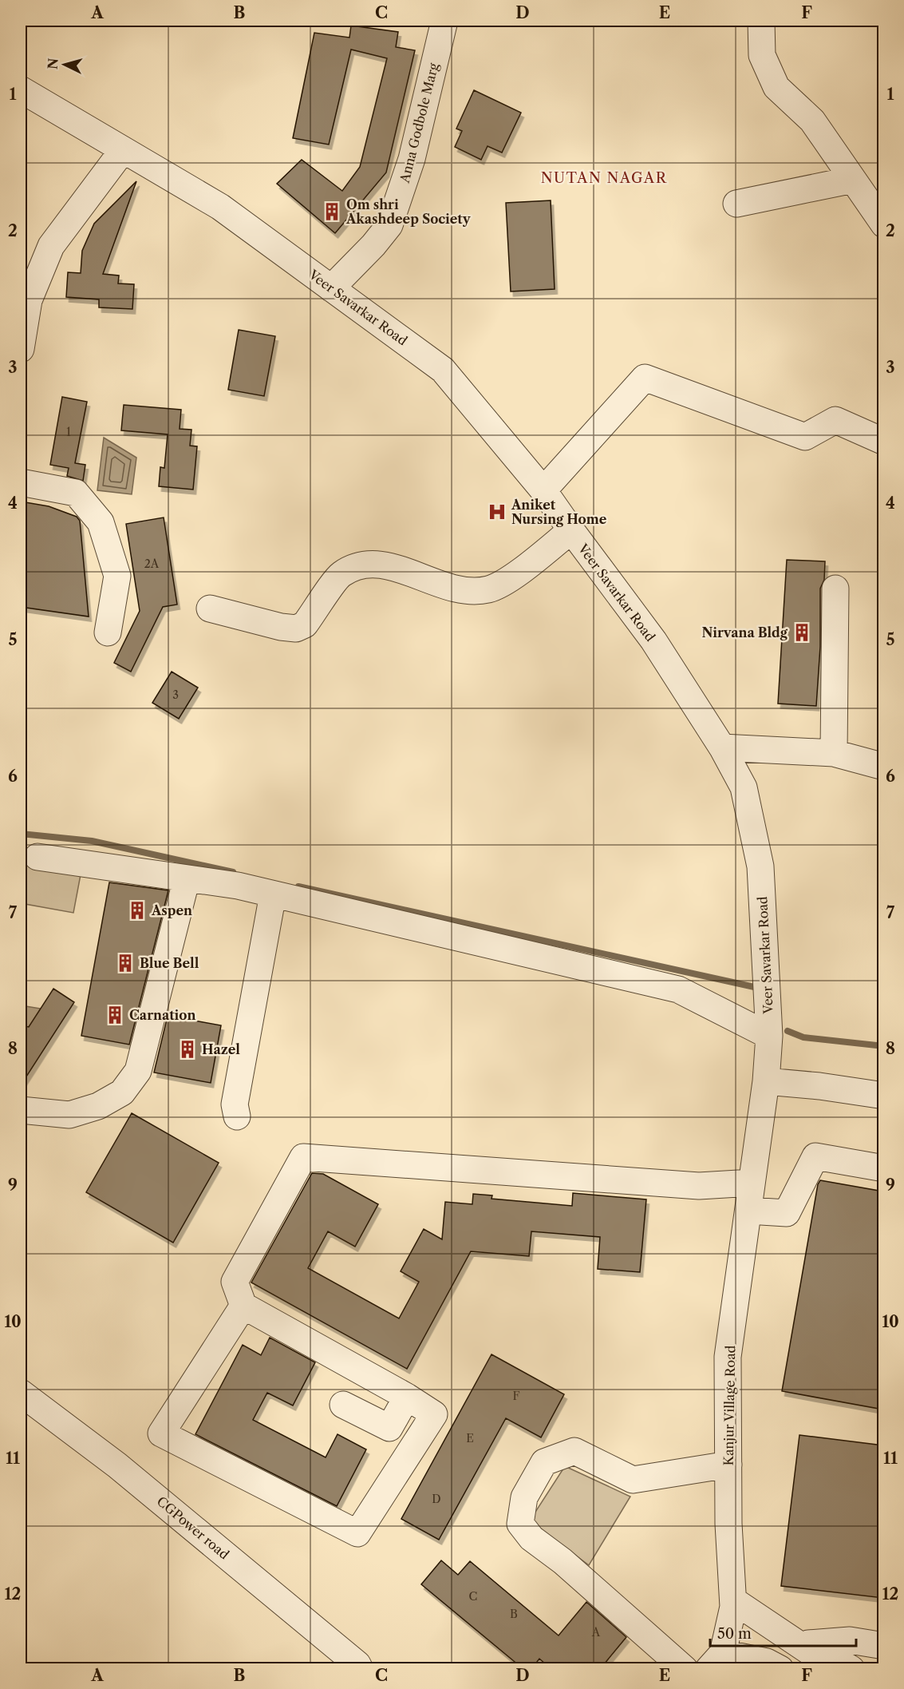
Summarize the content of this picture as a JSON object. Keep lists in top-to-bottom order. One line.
{"streets":{"street":["Anna Godbole Marg","Veer Savarkar Road","Kanjur Village Road","CGPower road"]},"crossings":[["Anna Godbole Marg","Veer Savarkar Road"],["Veer Savarkar Road","Kanjur Village Road"]],"districts":["NUTAN NAGAR"],"places":{"building":["Om shri Akashdeep Society","Nirvana Bldg","Aspen","Blue Bell","Carnation","Hazel"],"hospital":["Aniket Nursing Home"]},"house_numbers":["1","2A","3","F","E","D","C","B","A"],"scale_bar":"50 m","north":"left","grid":{"columns":["A","B","C","D","E","F"],"rows":["1","2","3","4","5","6","7","8","9","10","11","12"]}}
